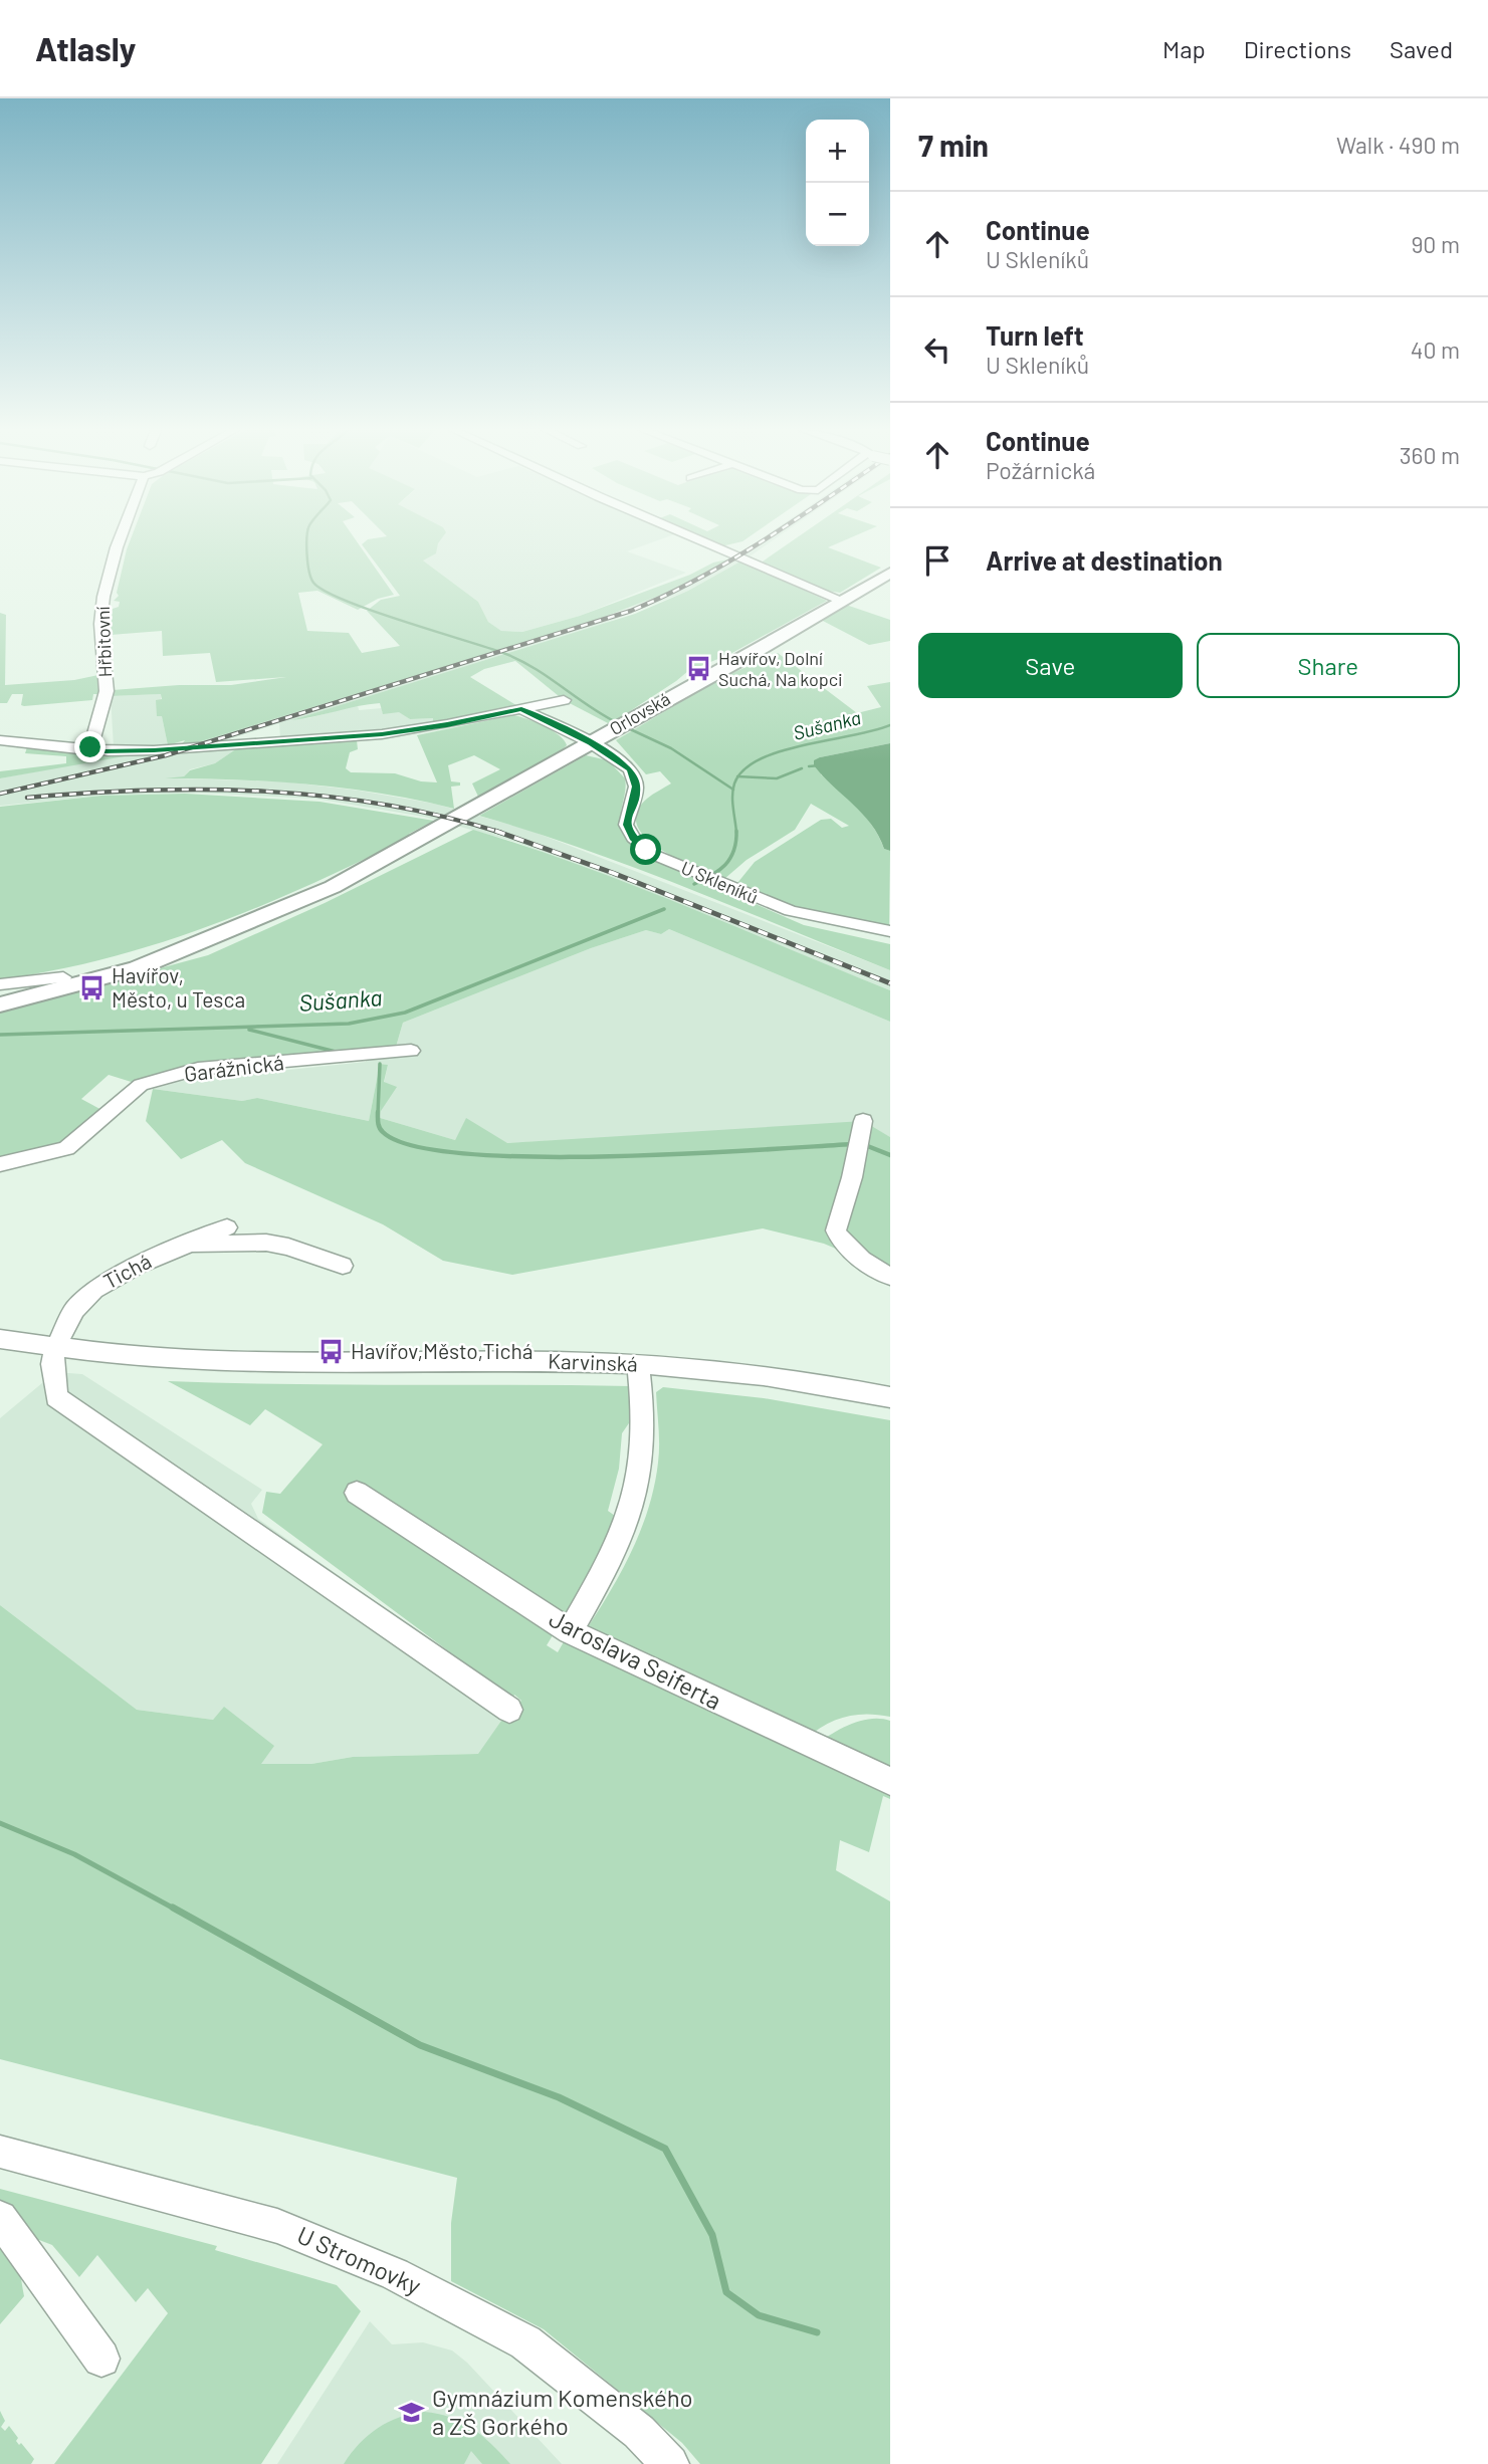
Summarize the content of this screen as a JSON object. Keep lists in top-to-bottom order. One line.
{"streets":{"main road":["Orlovská"],"street":["Hřbitovní","U Skleníků","Garážnická","Tichá","Karvinská","Jaroslava Seiferta","U Stromovky"]},"crossings":[["Orlovská","U Skleníků"],["Tichá","Karvinská"]],"water":["Sušanka"],"places":{"bus stop":["Havířov, Dolní Suchá, Na kopci","Havířov, Město, u Tesca","Havířov,Město,Tichá"],"school or university":["Gymnázium Komenského a ZŠ Gorkého"]},"page":{"header":"Atlasly","nav":["Map","Directions","Saved"],"heading":["7 min","Walk · 490 m"],"map_buttons":["+","−"],"list":[["Continue","U Skleníků","90 m"],["Turn left","U Skleníků","40 m"],["Continue","Požárnická","360 m"],"Arrive at destination"],"buttons":["Save","Share"]}}
